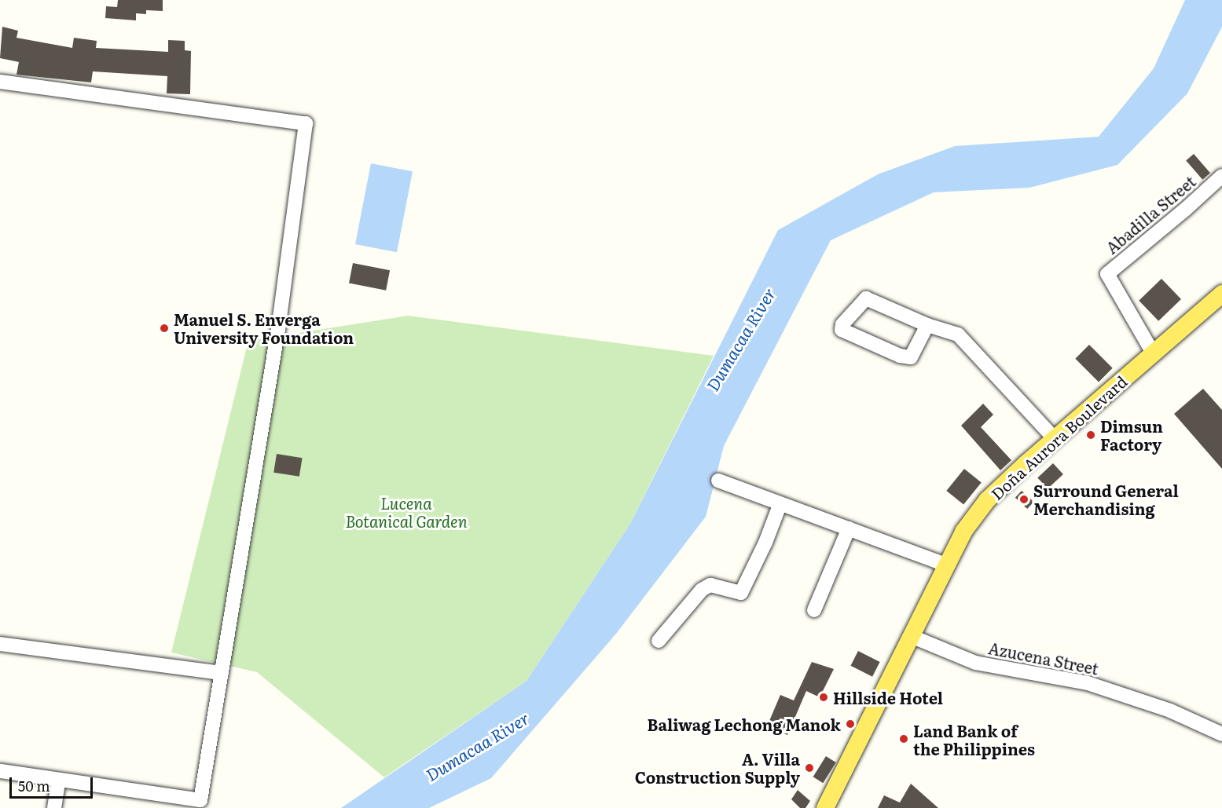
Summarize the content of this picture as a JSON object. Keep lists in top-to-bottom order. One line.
{"streets":{"main road":["Doña Aurora Boulevard"],"street":["Abadilla Street","Azucena Street"]},"crossings":[["Abadilla Street","Doña Aurora Boulevard"],["Doña Aurora Boulevard","Azucena Street"]],"water":["Dumacaa River"],"parks":["Lucena Botanical Garden"],"places":["Manuel S. Enverga University Foundation","Dimsun Factory","Surround General Merchandising","Hillside Hotel","Baliwag Lechong Manok","Land Bank of the Philippines","A. Villa Construction Supply"],"scale_bar":"50 m"}
